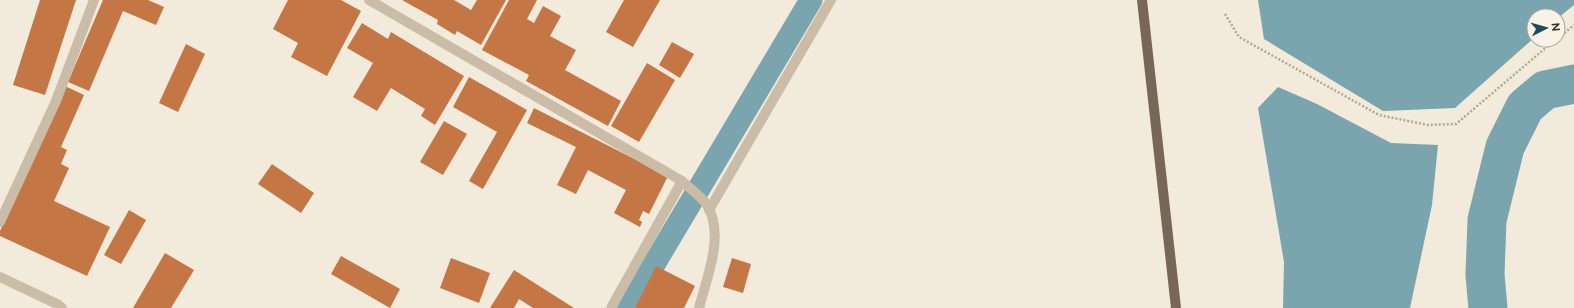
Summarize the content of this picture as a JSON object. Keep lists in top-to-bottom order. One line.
{"north":"right"}
